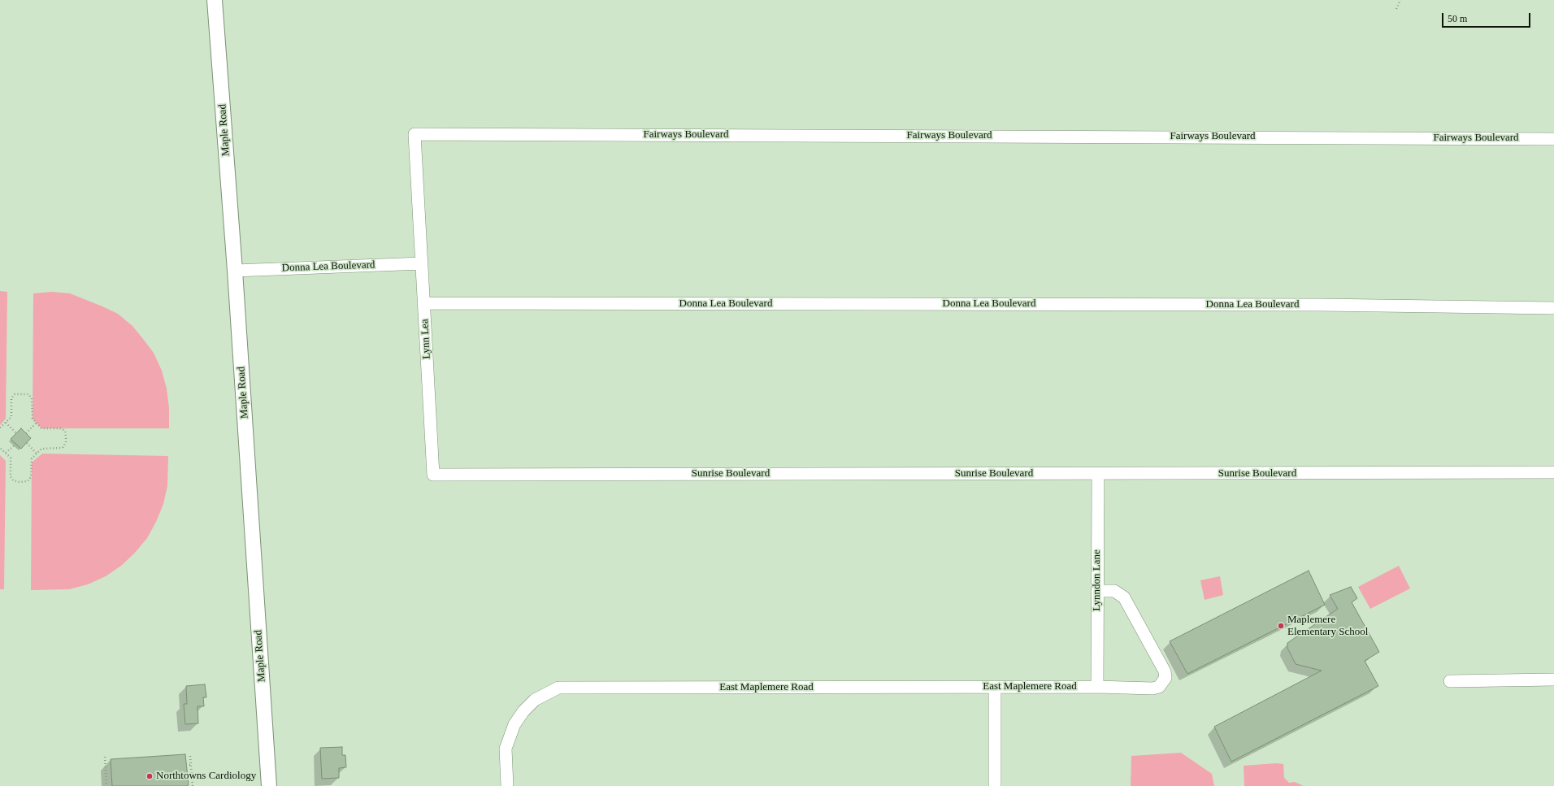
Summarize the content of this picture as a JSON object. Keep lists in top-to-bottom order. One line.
{"streets":{"main road":["Maple Road"],"street":["Fairways Boulevard","Donna Lea Boulevard","Lynn Lea","Sunrise Boulevard","Lynndon Lane","East Maplemere Road"]},"crossings":[["Maple Road","Donna Lea Boulevard"],["Fairways Boulevard","Lynn Lea"],["Donna Lea Boulevard","Lynn Lea"],["Lynn Lea","Sunrise Boulevard"],["Sunrise Boulevard","Lynndon Lane"],["Lynndon Lane","East Maplemere Road"]],"places":["Maplemere Elementary School","Northtowns Cardiology"],"scale_bar":"50 m"}
